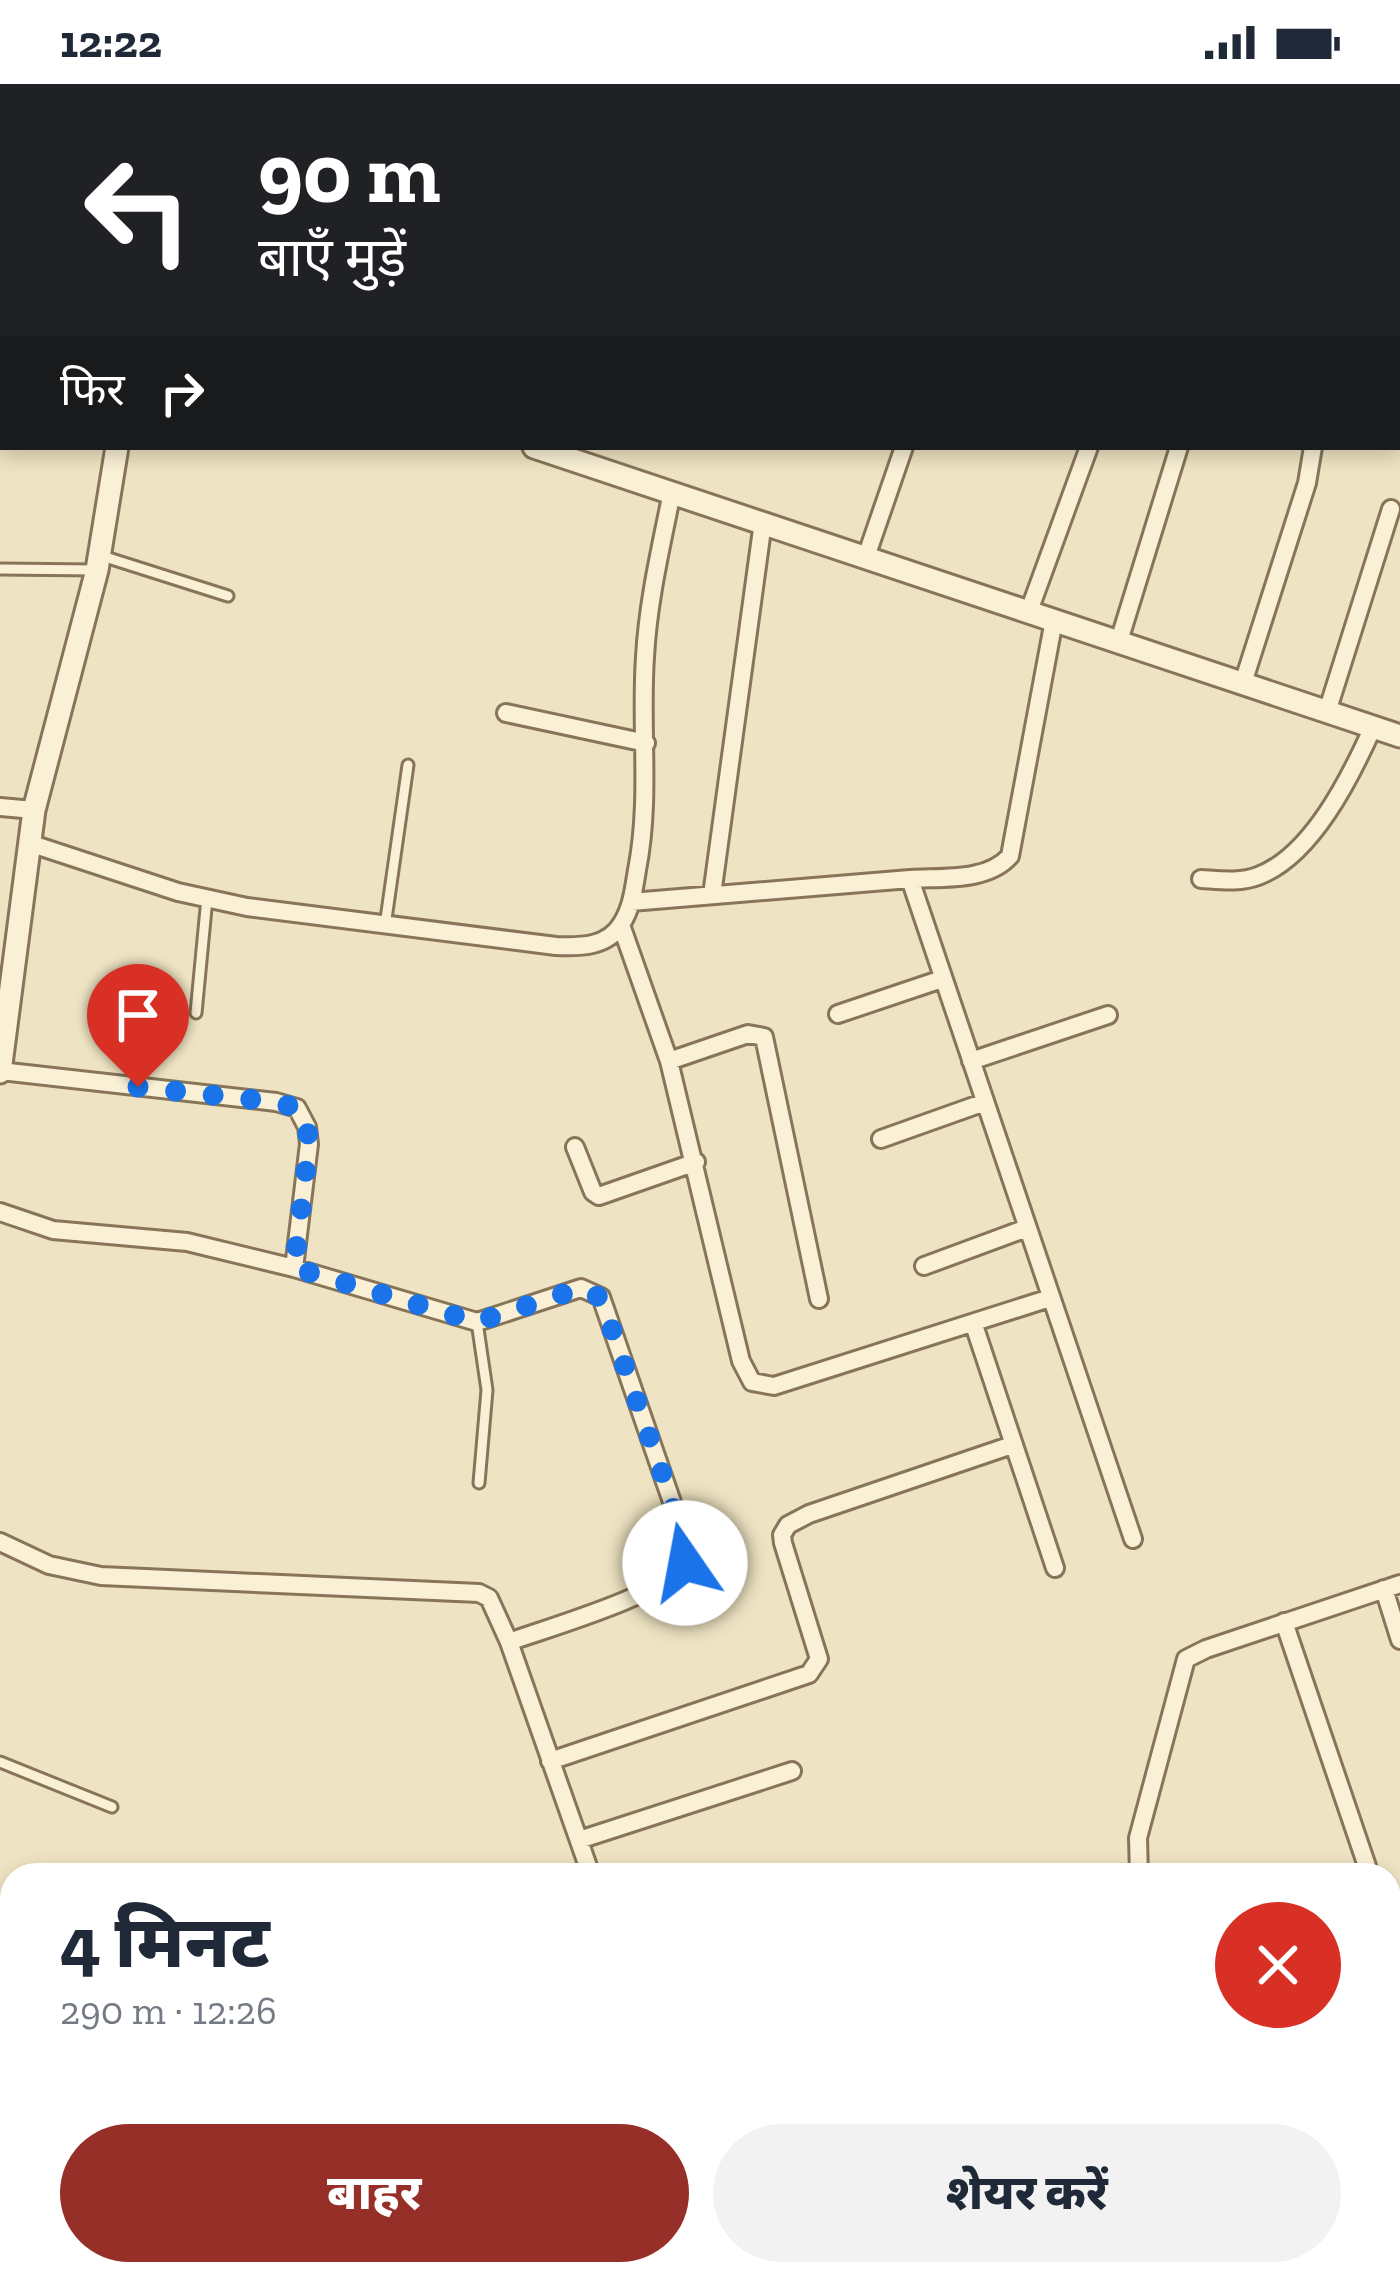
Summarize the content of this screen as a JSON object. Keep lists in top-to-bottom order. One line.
{"page":{"status":"12:22","turn":["90 m","बाएँ मुड़ें"],"then":"फिर","heading":["4 मिनट","290 m · 12:26"],"buttons":["बाहर","शेयर करें"]}}
